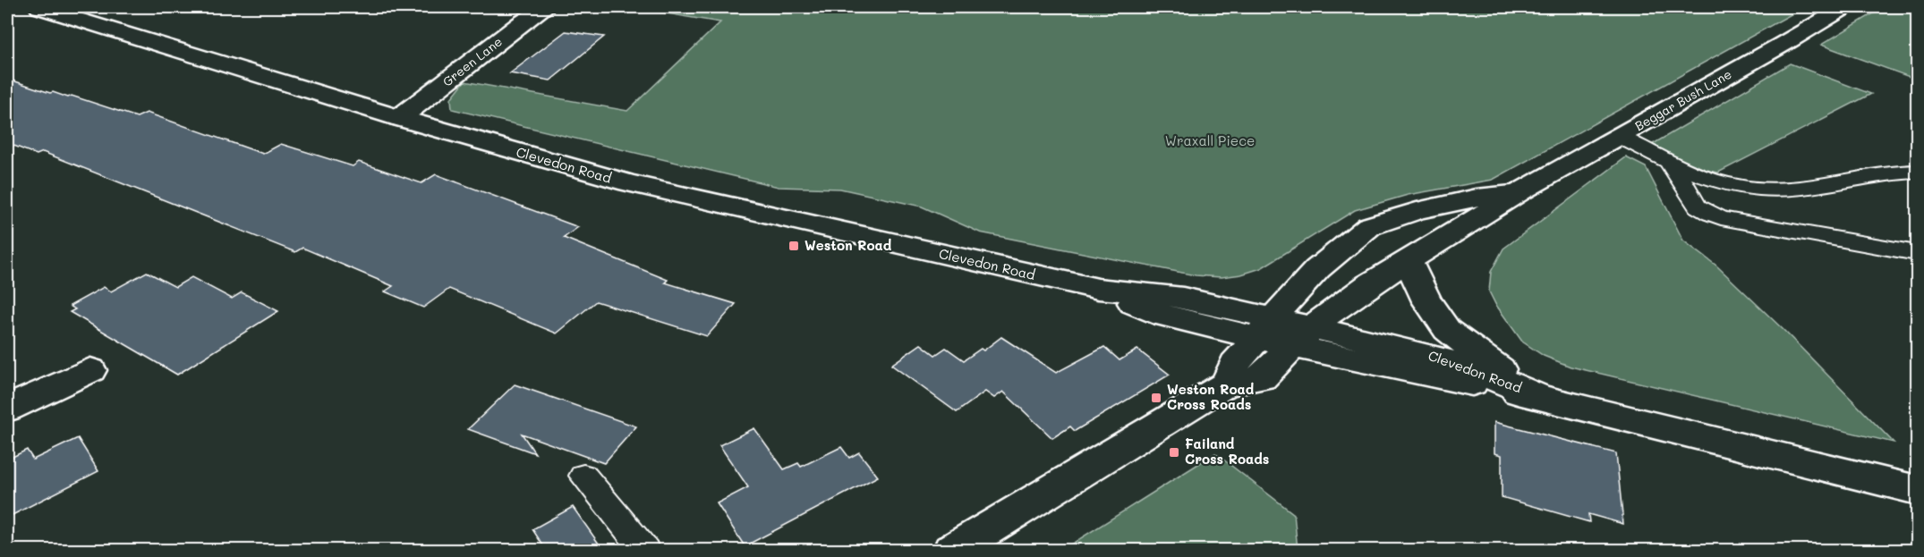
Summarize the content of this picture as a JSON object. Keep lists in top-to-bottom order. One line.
{"streets":{"main road":["Green Lane","Beggar Bush Lane","Clevedon Road"]},"crossings":[["Green Lane","Clevedon Road"],["Beggar Bush Lane","Clevedon Road"]],"parks":["Wraxall Piece"],"places":{"transit":["Weston Road","Weston Road Cross Roads","Failand Cross Roads"]}}
